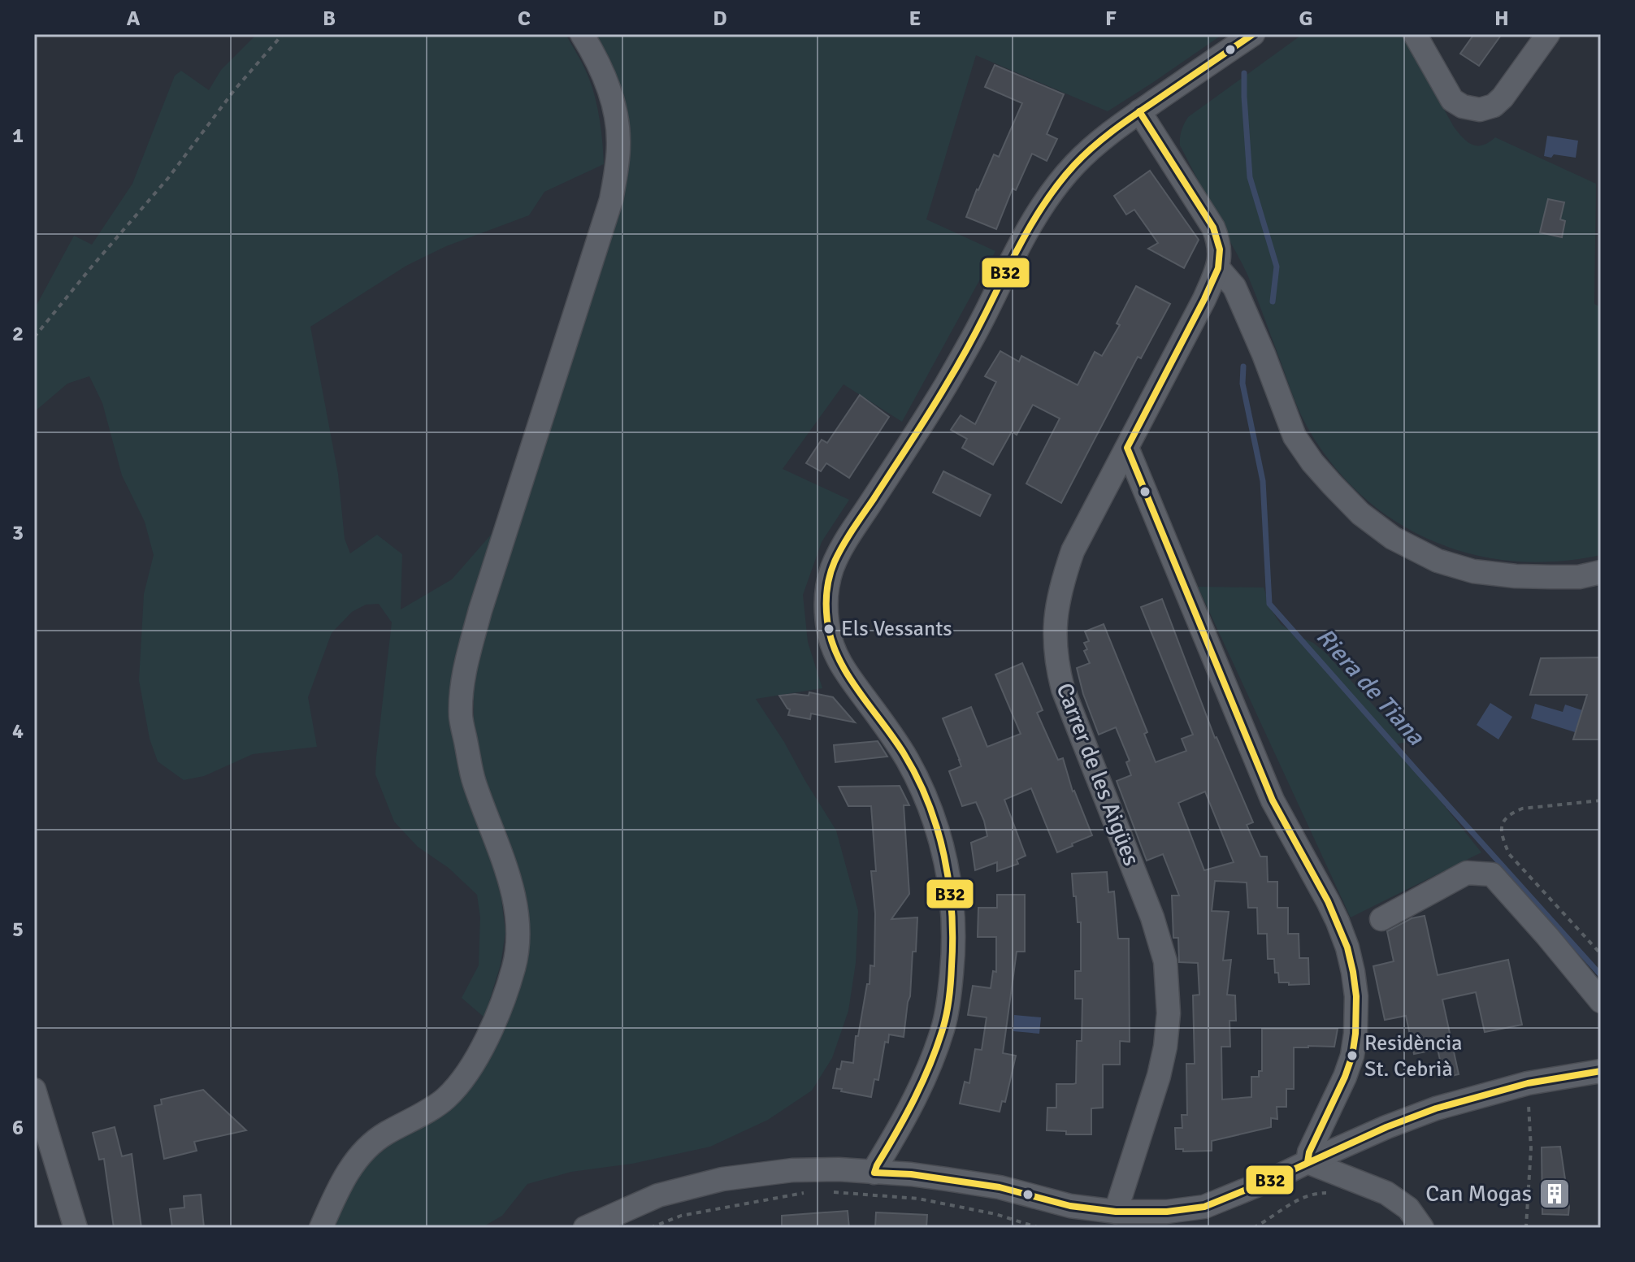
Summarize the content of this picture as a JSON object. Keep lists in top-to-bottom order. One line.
{"streets":{"street":["Carrer de les Aigües"]},"water":["Riera de Tiana"],"places":{"other":["Els Vessants","Residència St. Cebrià"],"building":["Can Mogas"]},"lines":["transit line B32"],"grid":{"columns":["A","B","C","D","E","F","G","H"],"rows":["1","2","3","4","5","6"]}}
